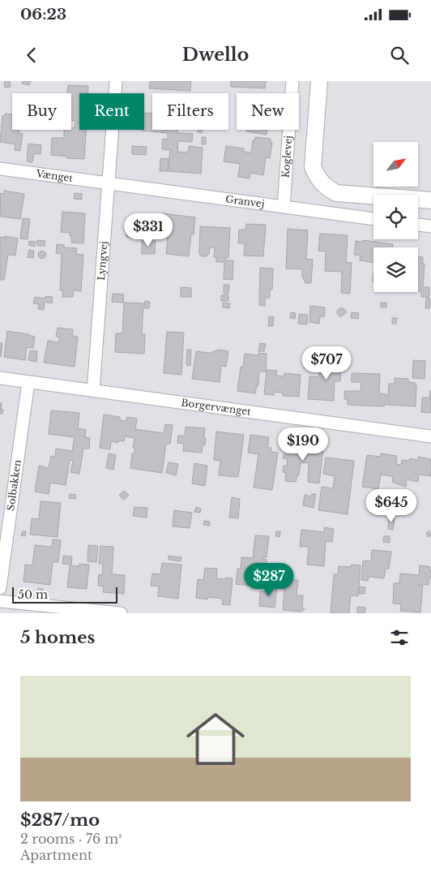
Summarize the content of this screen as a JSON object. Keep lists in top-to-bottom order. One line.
{"streets":{"street":["Koglevej","Vænget","Granvej","Lyngvej","Borgervænget","Solbakken"]},"crossings":[["Koglevej","Granvej"],["Vænget","Granvej"],["Vænget","Lyngvej"],["Granvej","Lyngvej"],["Lyngvej","Borgervænget"],["Borgervænget","Solbakken"]],"scale_bar":"50 m","north":"top right","page":{"status":"06:23","header":"Dwello","chip":["Buy","Rent","Filters","New"],"price":["$331","$707","$190","$645","$287"],"scale":"50 m","heading":"5 homes","list":[{"name":"$287/mo","note":"2 rooms · 76 m² · Apartment"}]}}
